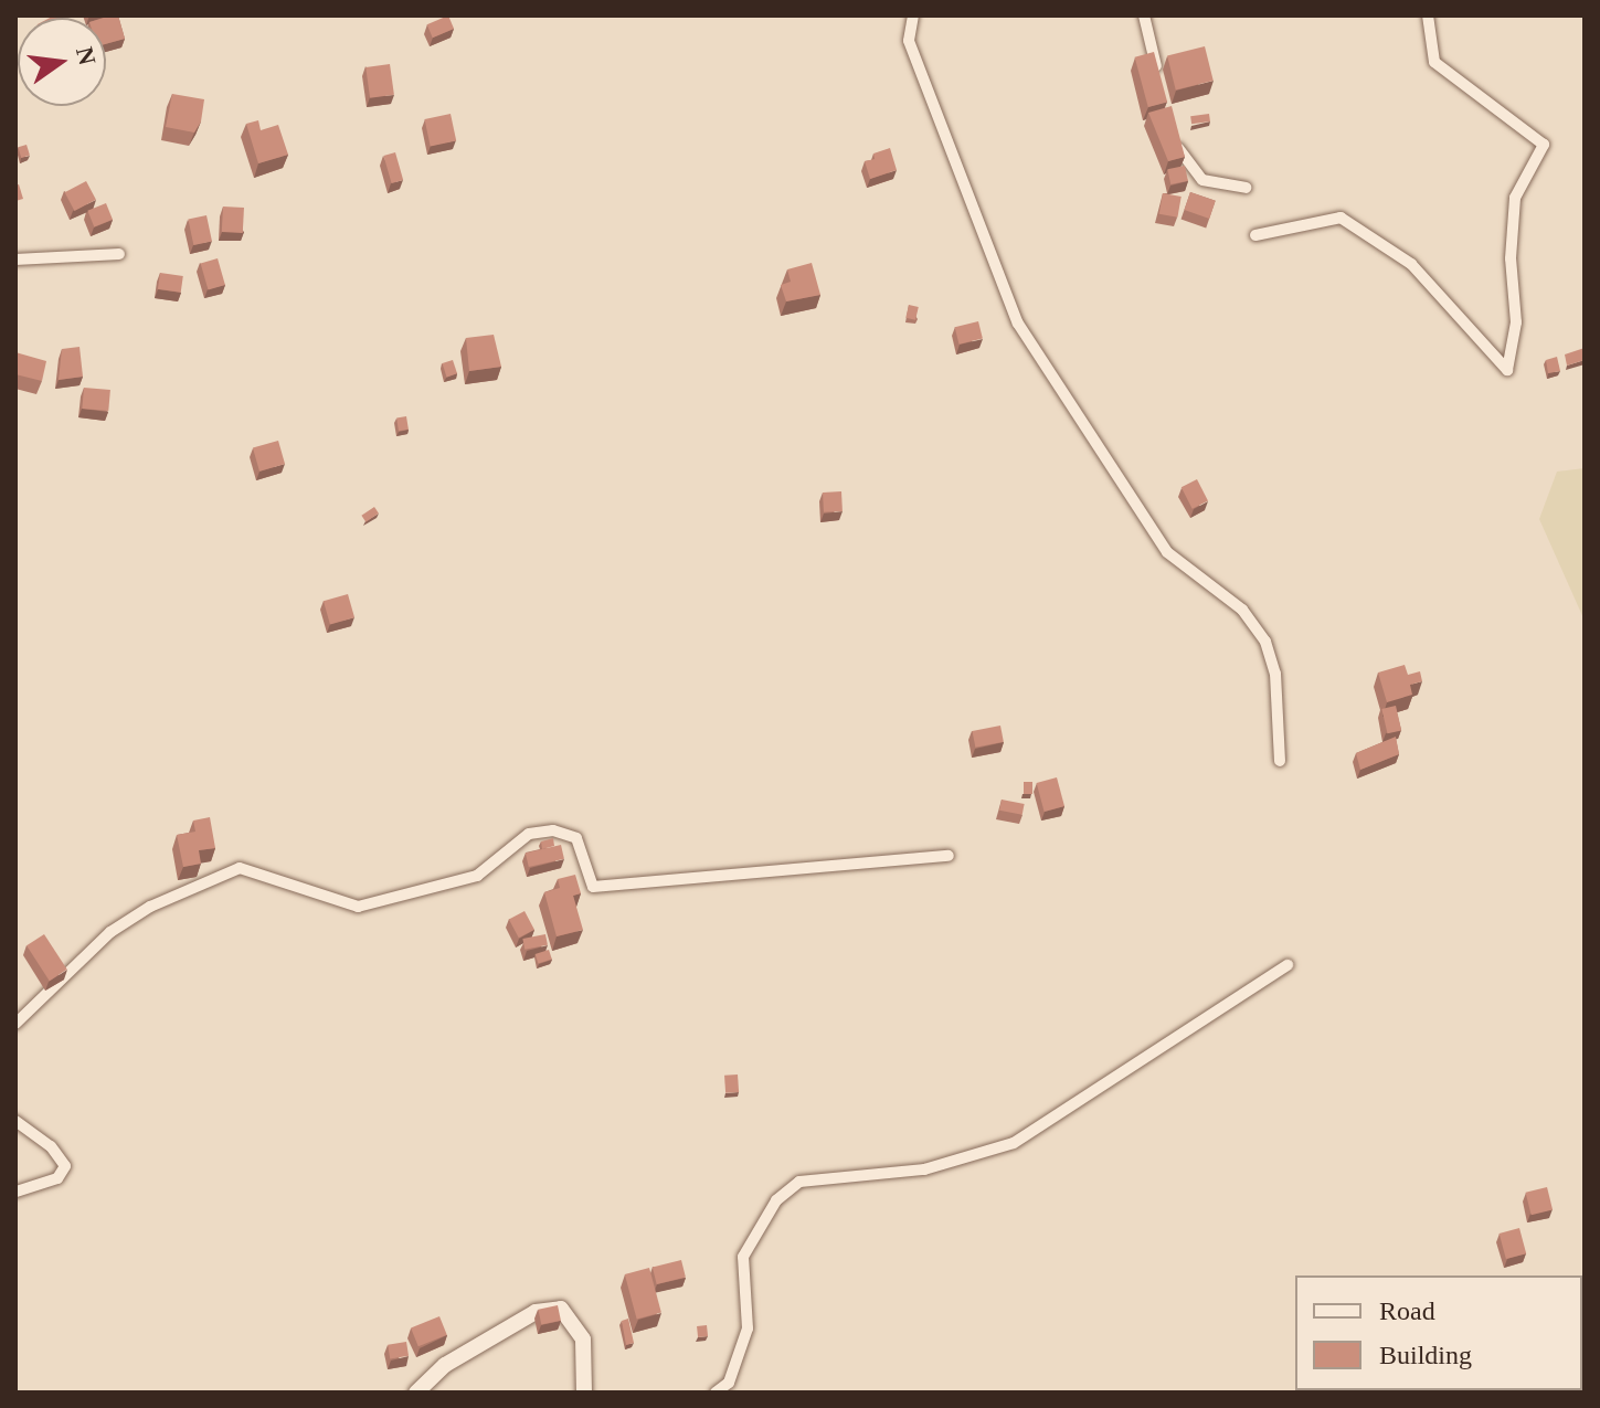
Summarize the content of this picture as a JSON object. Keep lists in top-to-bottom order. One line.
{"legend":["Road","Building"],"north":"right"}
